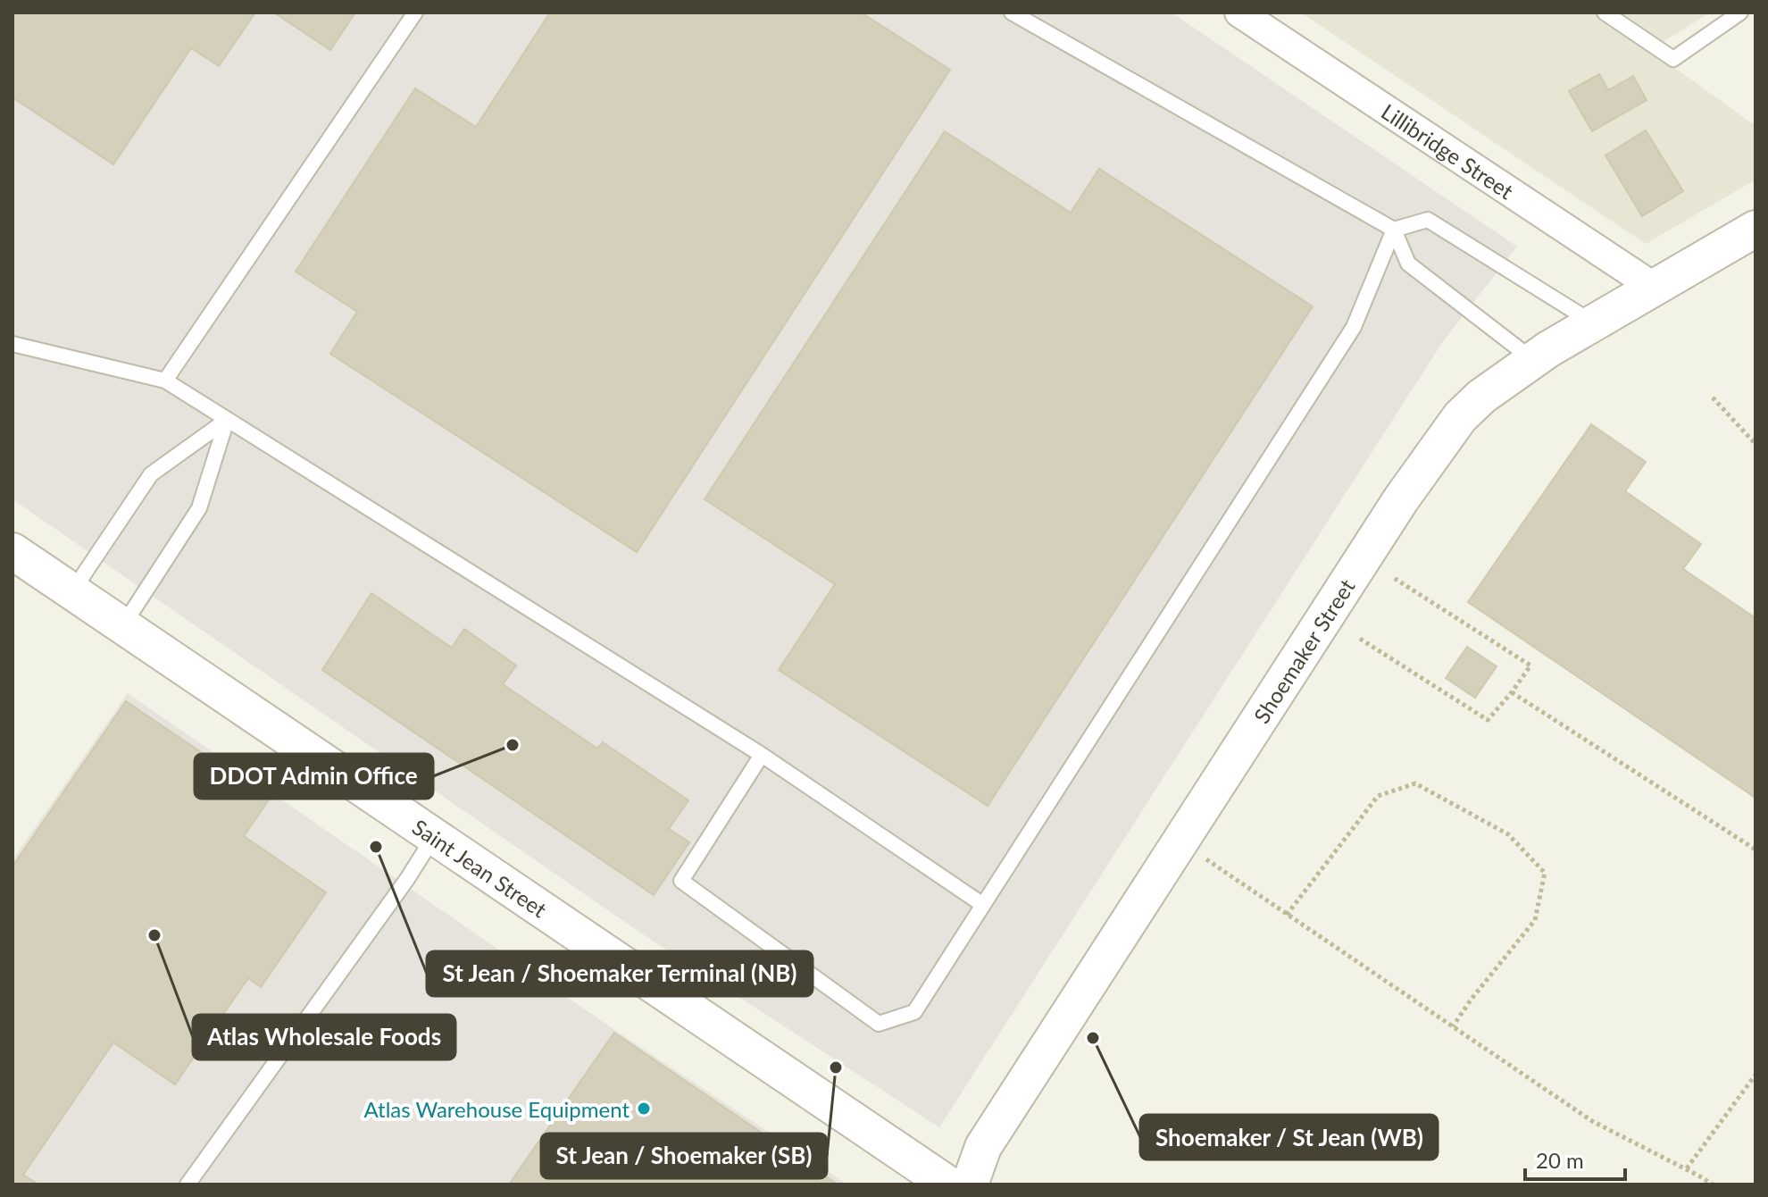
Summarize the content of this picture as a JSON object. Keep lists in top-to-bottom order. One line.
{"streets":{"street":["Lillibridge Street","Shoemaker Street","Saint Jean Street"]},"crossings":[["Lillibridge Street","Shoemaker Street"]],"places":["DDOT Admin Office","St Jean / Shoemaker Terminal (NB)","Atlas Wholesale Foods","Shoemaker / St Jean (WB)","St Jean / Shoemaker (SB)","Atlas Warehouse Equipment"],"scale_bar":"20 m"}
